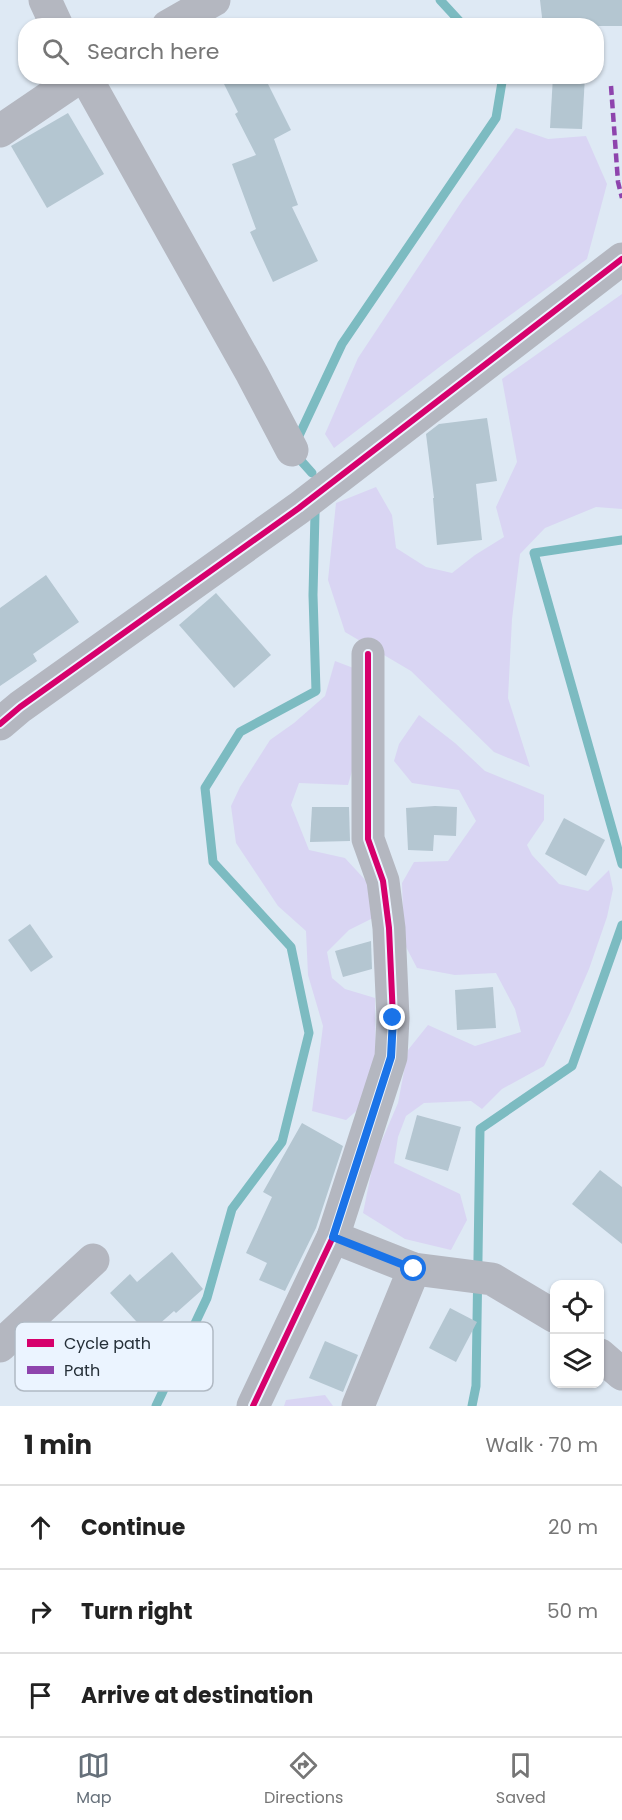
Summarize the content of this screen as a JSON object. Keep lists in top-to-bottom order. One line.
{"legend":["Cycle path","Path"],"page":{"search":"Search here","heading":["1 min","Walk · 70 m"],"list":[["Continue","20 m"],["Turn right","50 m"],"Arrive at destination"],"nav":["Map","Directions","Saved"]}}
